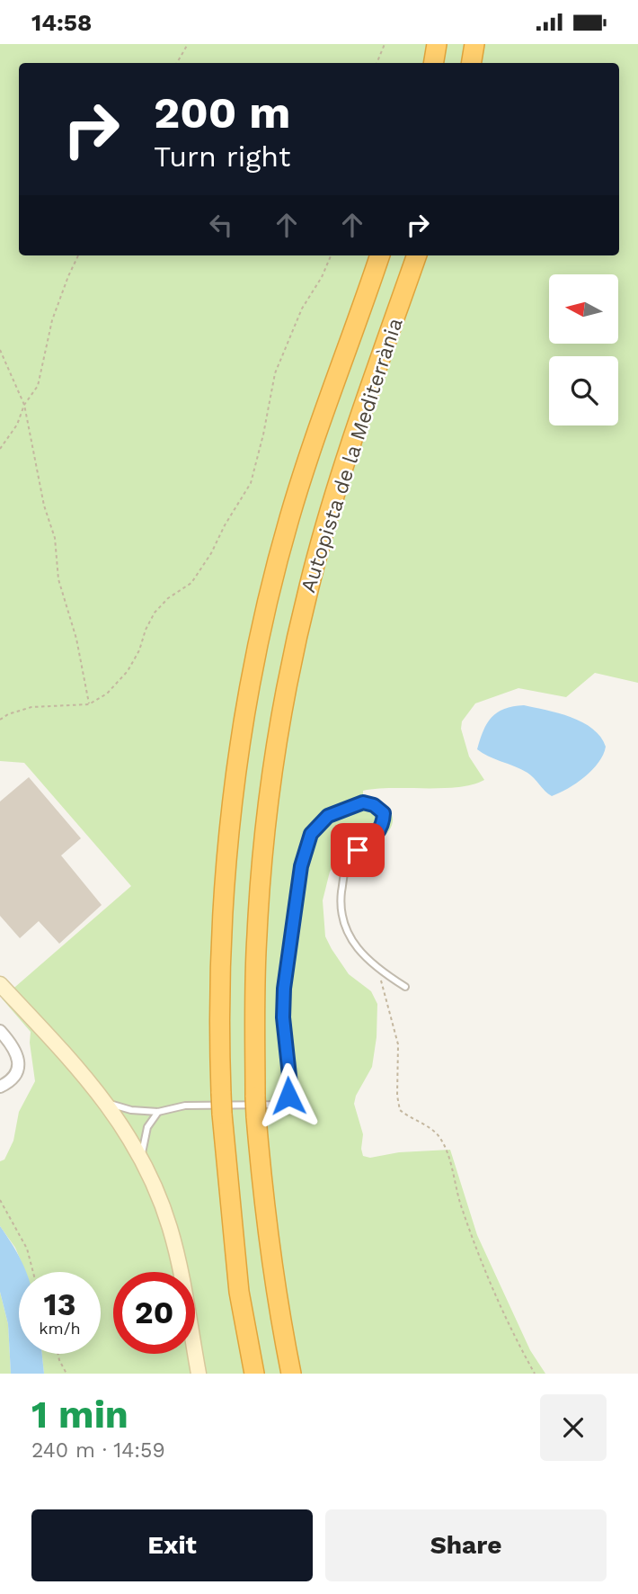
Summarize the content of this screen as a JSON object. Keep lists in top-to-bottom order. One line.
{"streets":{"highway":["Autopista de la Mediterrània"]},"north":"left","page":{"status":"14:58","turn":["200 m","Turn right"],"speed":"13 km/h","limit":"20","heading":["1 min","240 m · 14:59"],"buttons":["Exit","Share"]}}
